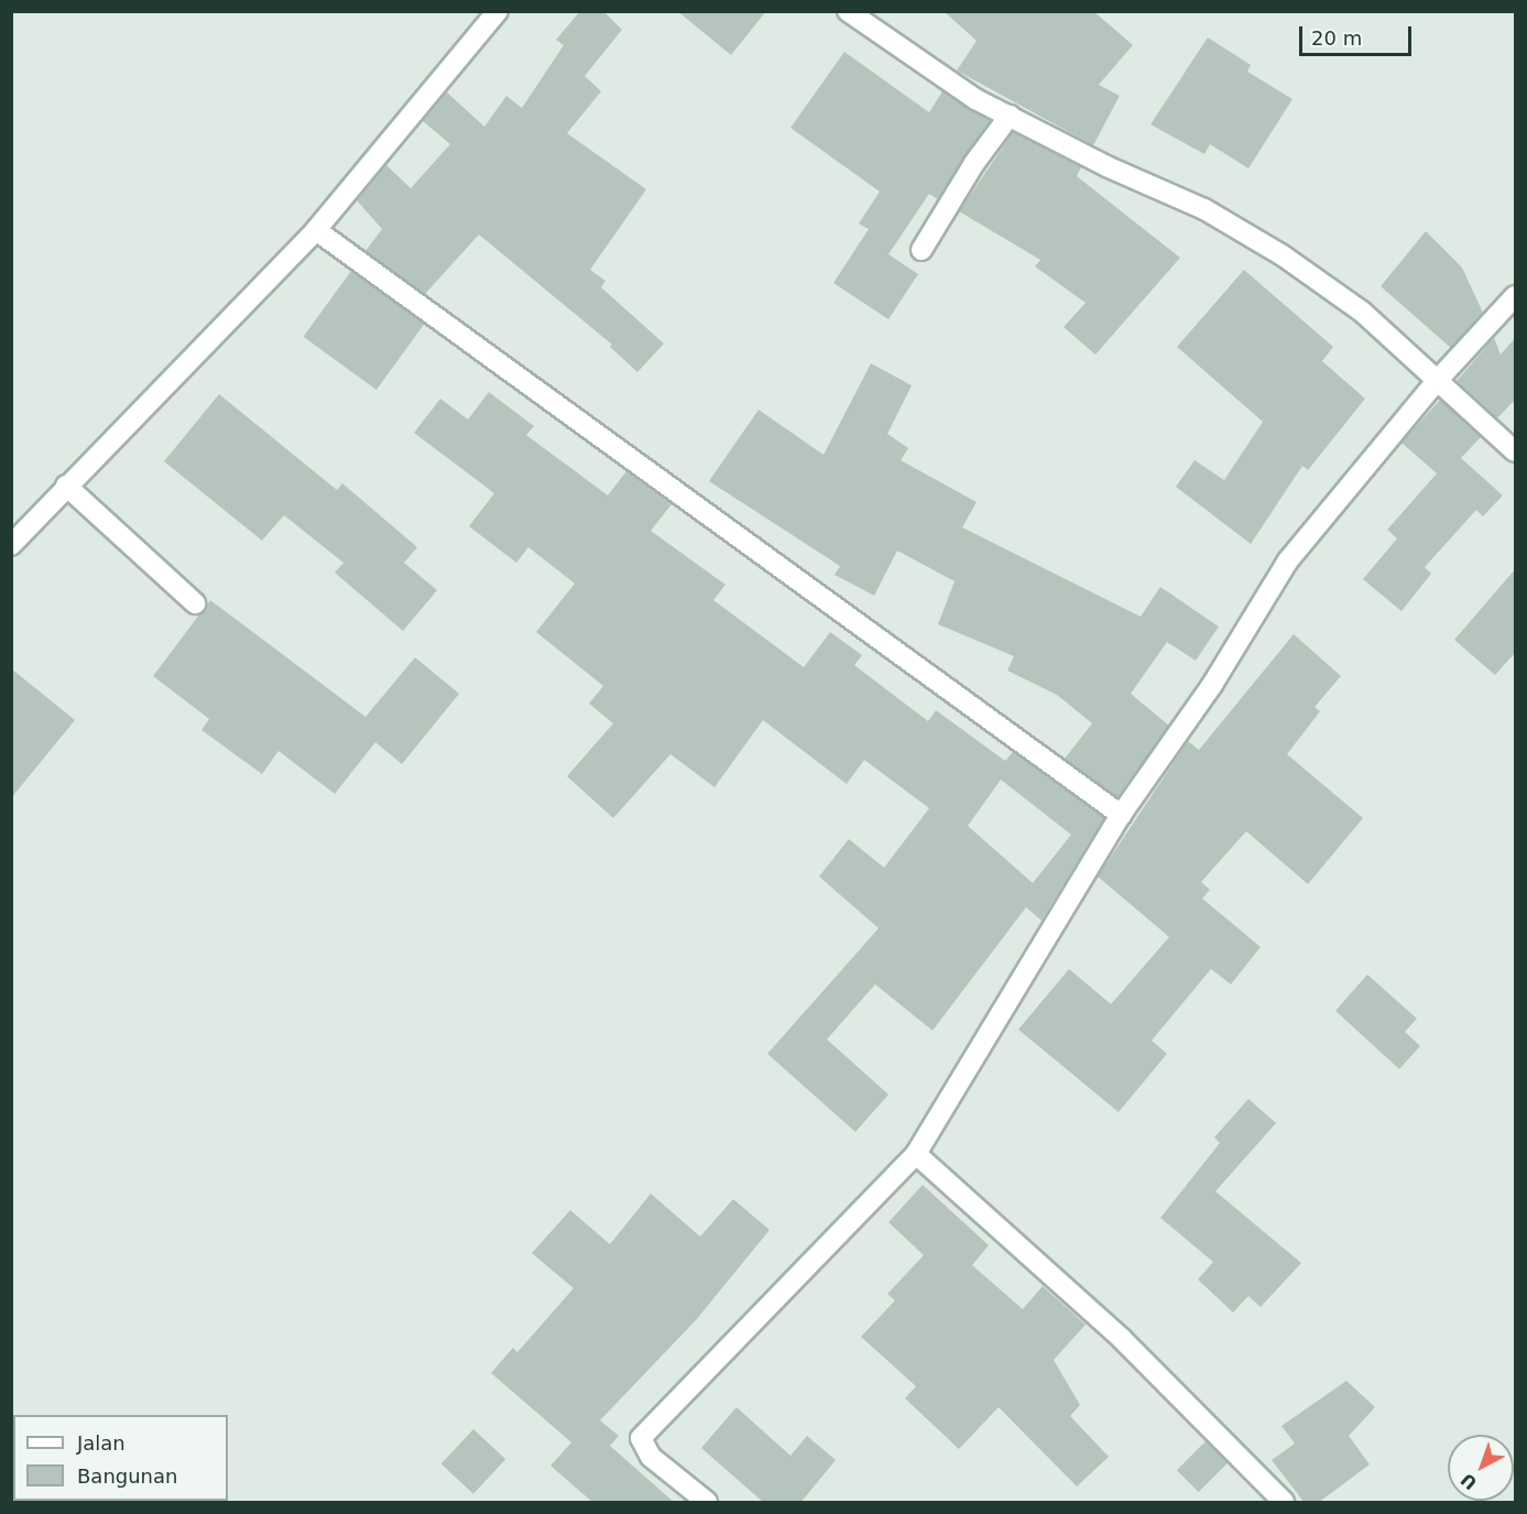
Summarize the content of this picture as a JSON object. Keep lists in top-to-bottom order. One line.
{"legend":["Jalan","Bangunan"],"scale_bar":"20 m","north":"bottom left"}
